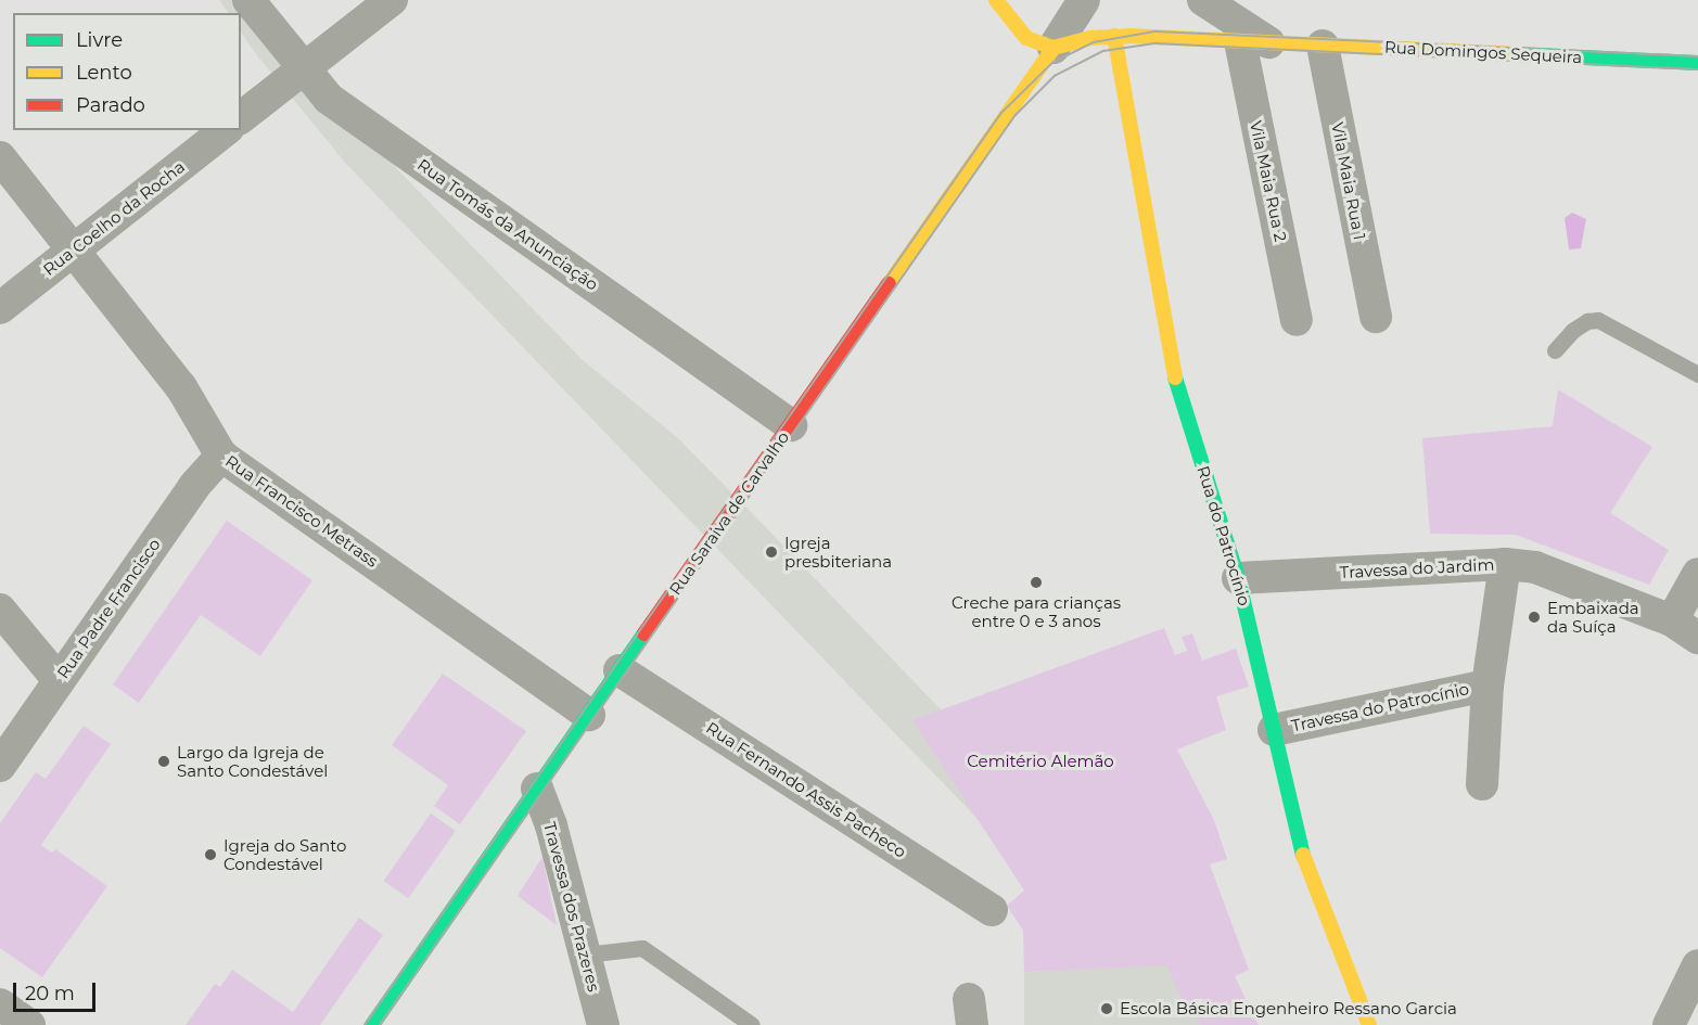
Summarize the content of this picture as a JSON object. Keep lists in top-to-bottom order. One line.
{"streets":{"street":["Rua Domingos Sequeira","Vila Maia Rua 2","Vila Maia Rua 1","Rua Coelho da Rocha","Rua Tomás da Anunciação","Rua Francisco Metrass","Rua Saraiva de Carvalho","Rua do Patrocínio","Travessa do Jardim","Rua Padre Francisco","Travessa do Patrocínio","Rua Fernando Assis Pacheco","Travessa dos Prazeres"]},"crossings":[["Rua Domingos Sequeira","Vila Maia Rua 2"],["Rua Domingos Sequeira","Vila Maia Rua 1"],["Rua Domingos Sequeira","Rua Saraiva de Carvalho"],["Rua Domingos Sequeira","Rua do Patrocínio"],["Rua Coelho da Rocha","Rua Francisco Metrass"],["Rua Tomás da Anunciação","Rua Saraiva de Carvalho"],["Rua Francisco Metrass","Rua Saraiva de Carvalho"],["Rua Francisco Metrass","Rua Padre Francisco"],["Rua Saraiva de Carvalho","Rua Fernando Assis Pacheco"],["Rua Saraiva de Carvalho","Travessa dos Prazeres"],["Rua do Patrocínio","Travessa do Jardim"],["Rua do Patrocínio","Travessa do Patrocínio"],["Travessa do Jardim","Travessa do Patrocínio"]],"parks":["Cemitério Alemão"],"places":["Igreja presbiteriana","Creche para crianças entre 0 e 3 anos","Embaixada da Suíça","Largo da Igreja de Santo Condestável","Igreja do Santo Condestável","Escola Básica Engenheiro Ressano Garcia"],"legend":["Livre","Lento","Parado"],"scale_bar":"20 m"}
